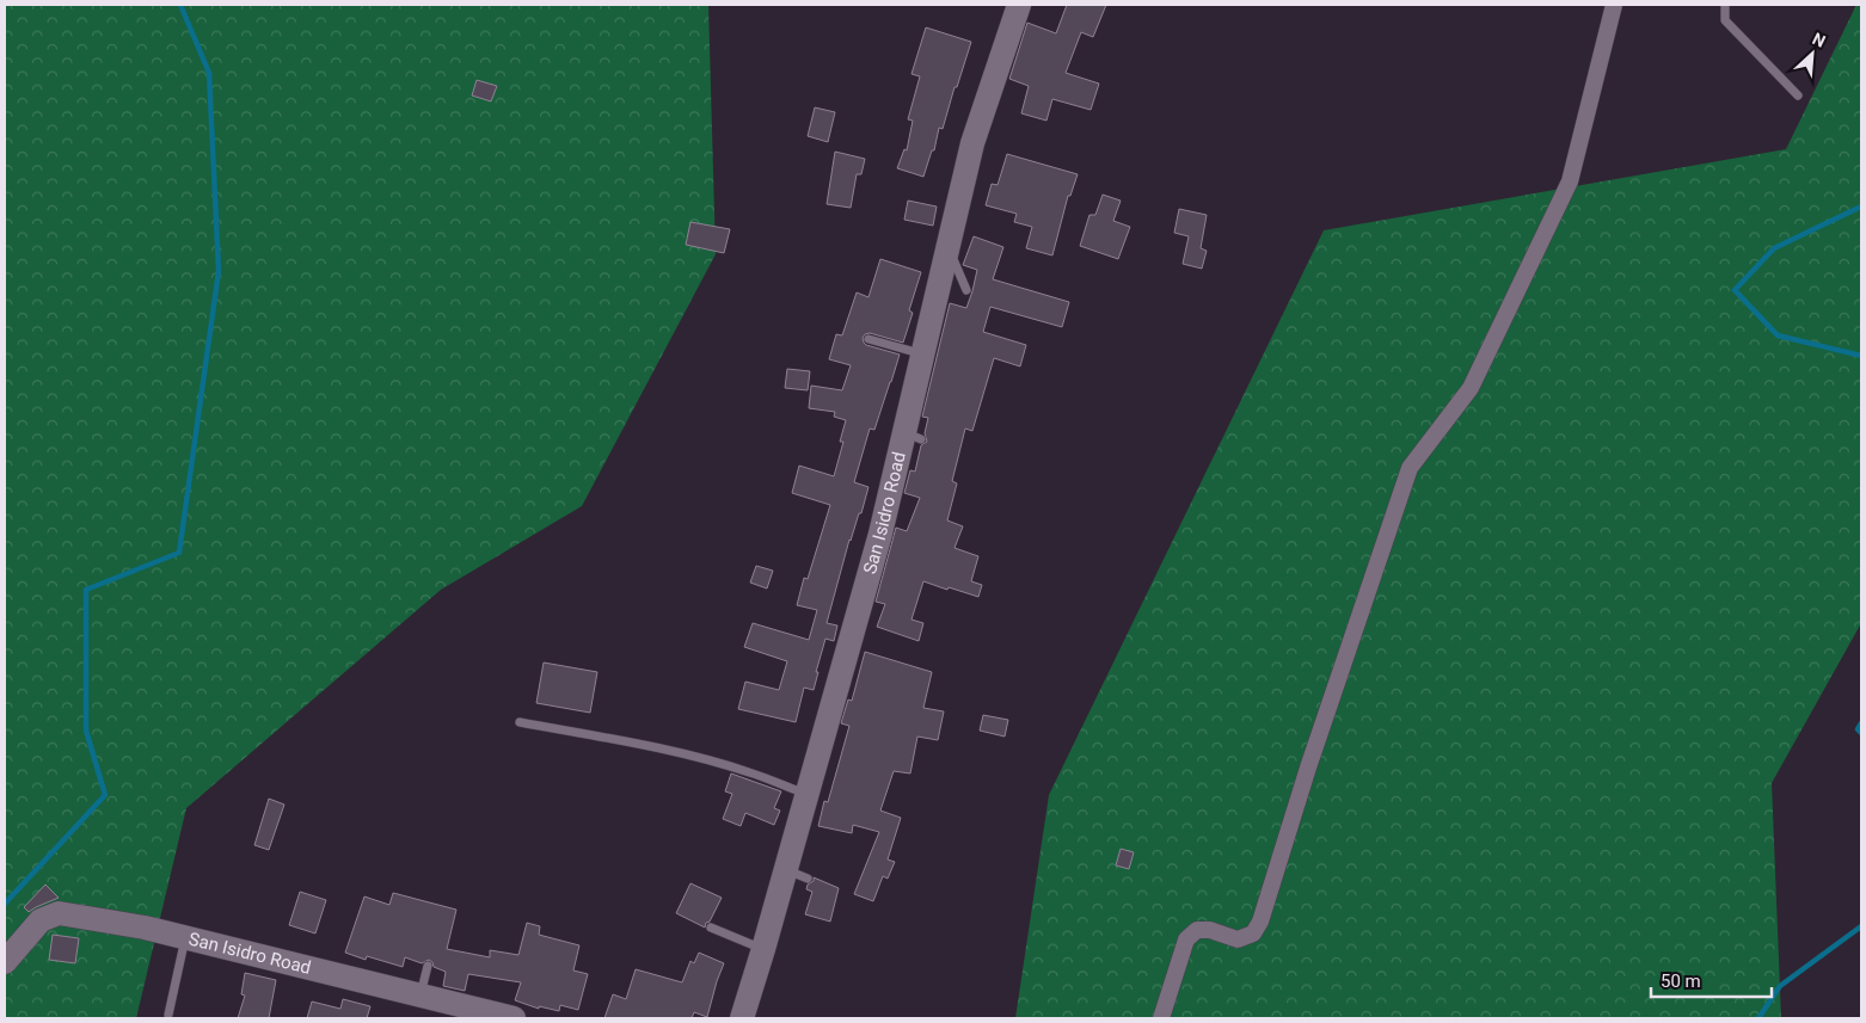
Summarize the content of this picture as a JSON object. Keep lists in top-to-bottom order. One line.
{"streets":{"street":["San Isidro Road"]},"scale_bar":"50 m","north":"top right"}
